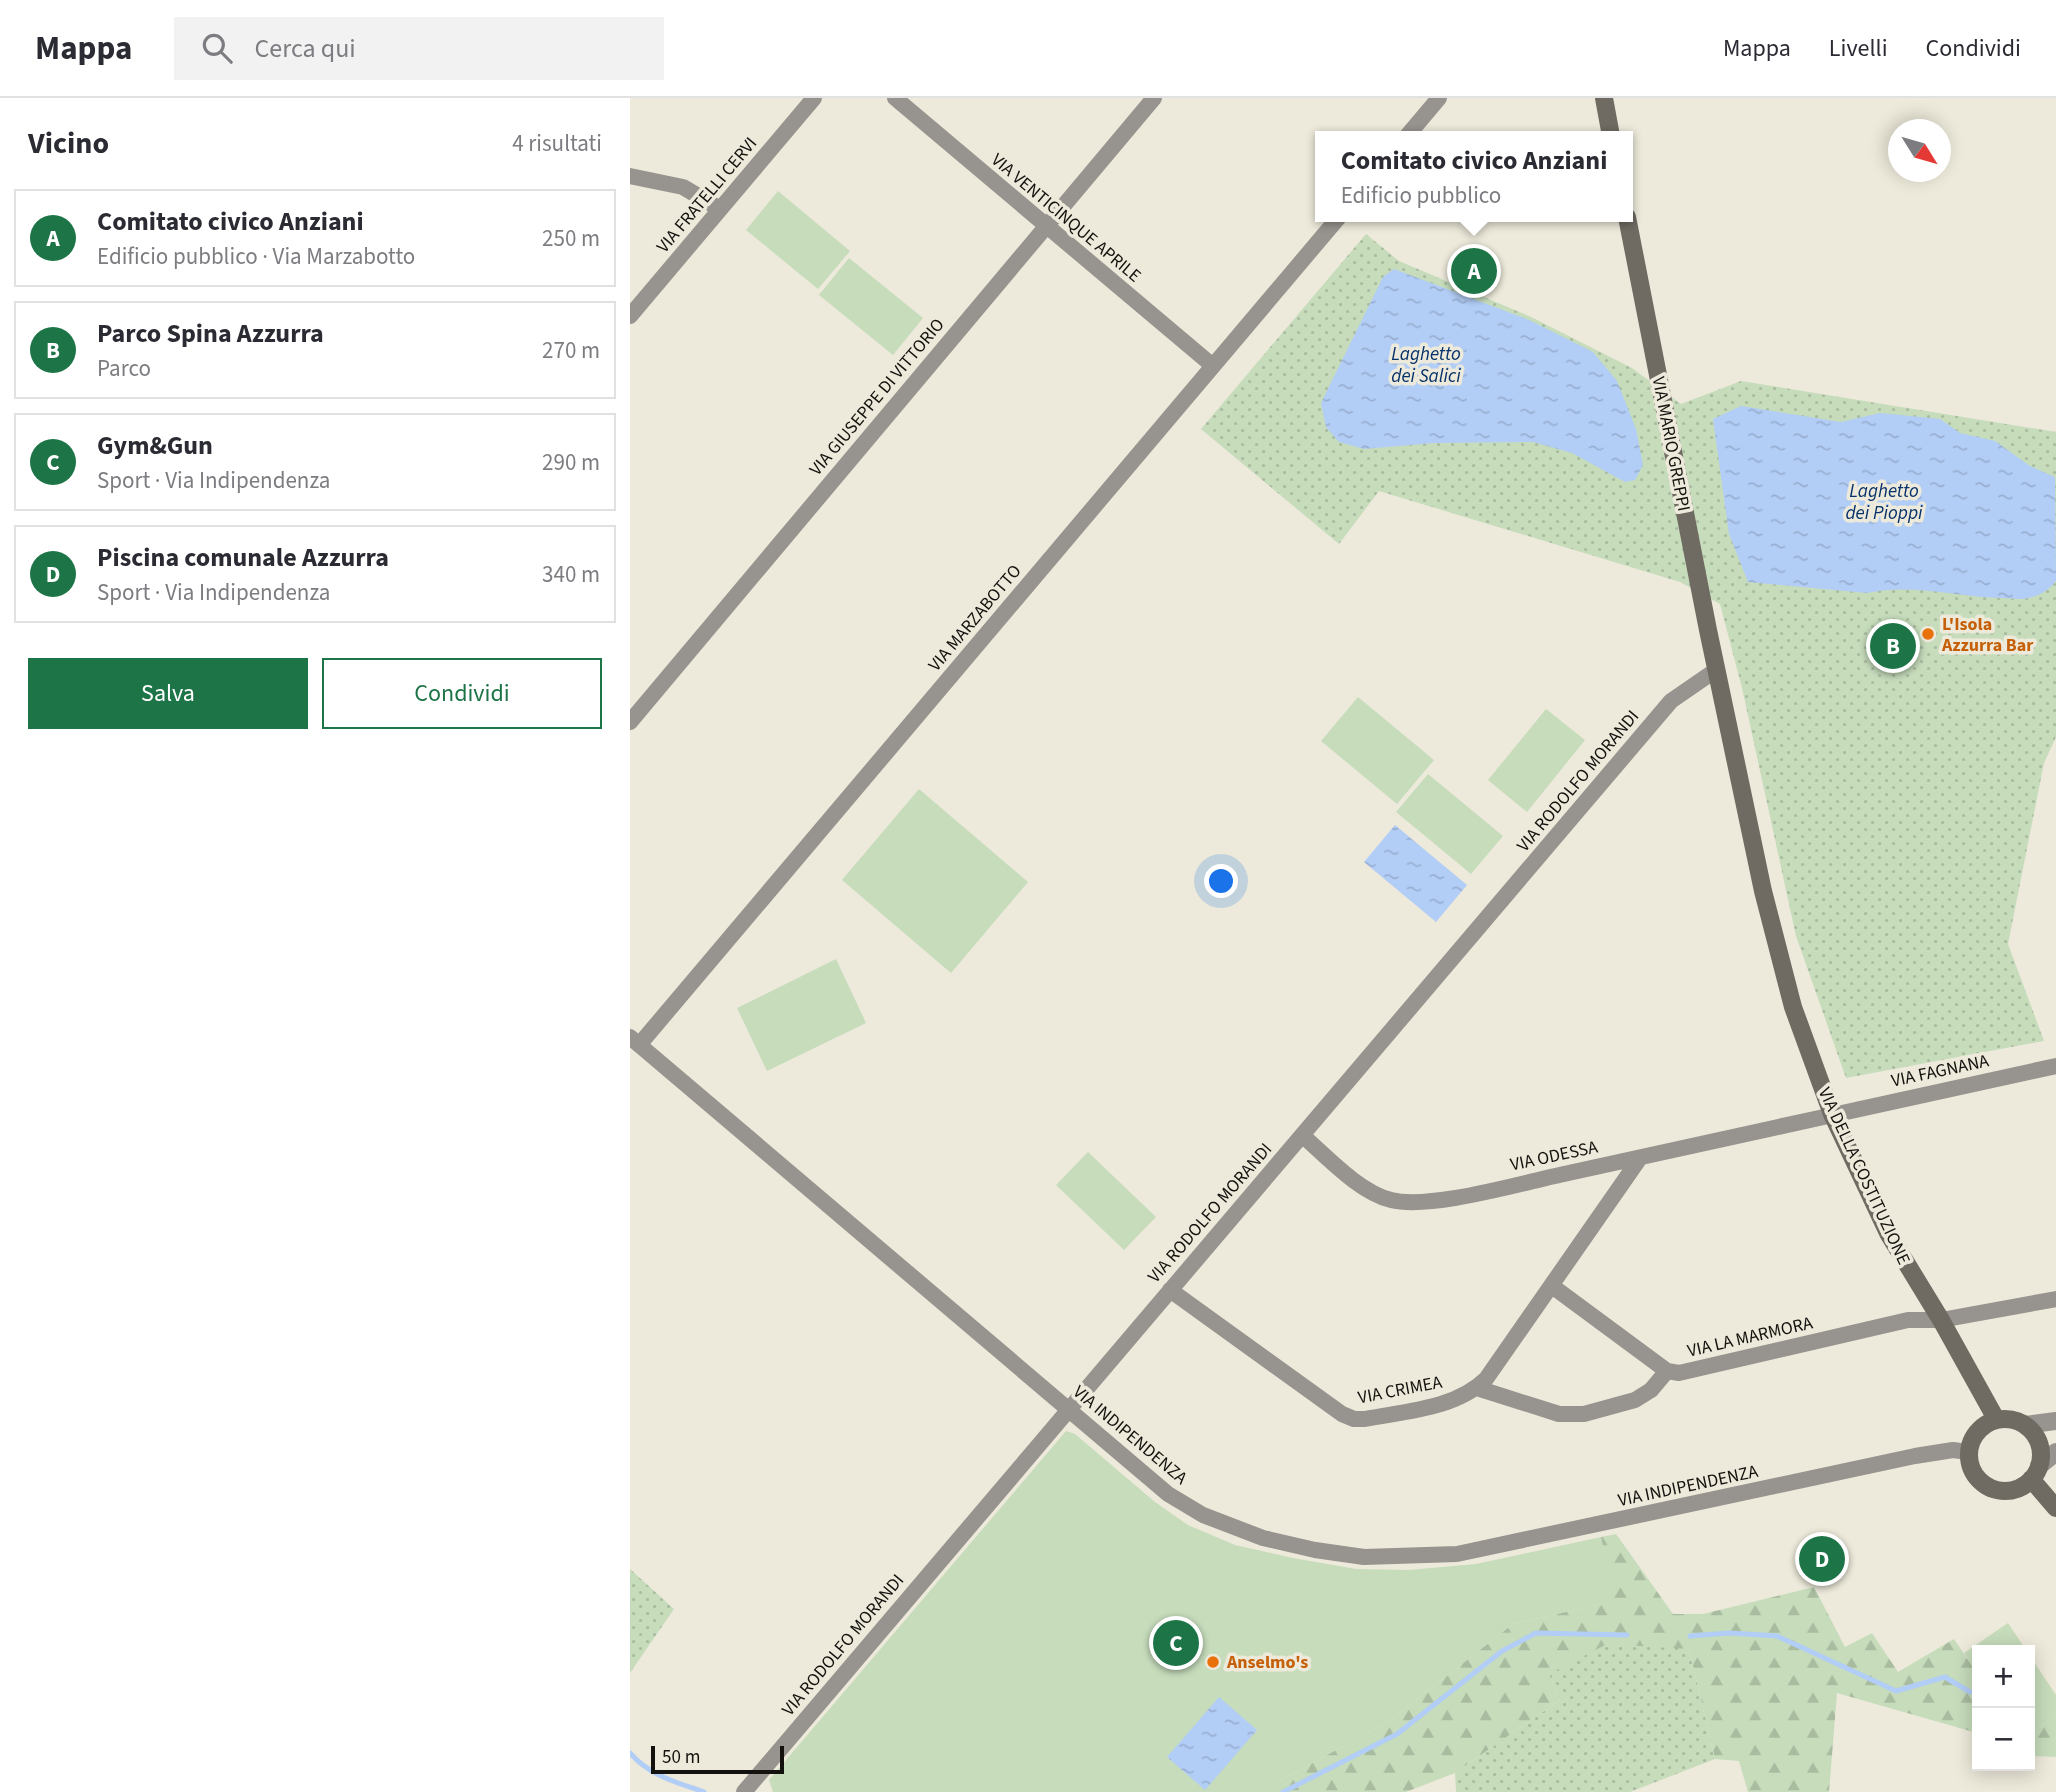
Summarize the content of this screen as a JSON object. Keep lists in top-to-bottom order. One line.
{"streets":{"main road":["VIA MARIO GREPPI","VIA DELLA COSTITUZIONE"],"street":["VIA FRATELLI CERVI","VIA VENTICINQUE APRILE","VIA GIUSEPPE DI VITTORIO","VIA MARZABOTTO","VIA RODOLFO MORANDI","VIA FAGNANA","VIA ODESSA","VIA LA MARMORA","VIA CRIMEA","VIA INDIPENDENZA"]},"crossings":[["VIA VENTICINQUE APRILE","VIA GIUSEPPE DI VITTORIO"],["VIA VENTICINQUE APRILE","VIA MARZABOTTO"],["VIA MARIO GREPPI","VIA RODOLFO MORANDI"],["VIA MARIO GREPPI","VIA DELLA COSTITUZIONE"],["VIA MARZABOTTO","VIA INDIPENDENZA"],["VIA RODOLFO MORANDI","VIA ODESSA"],["VIA RODOLFO MORANDI","VIA DELLA COSTITUZIONE"],["VIA RODOLFO MORANDI","VIA CRIMEA"],["VIA RODOLFO MORANDI","VIA INDIPENDENZA"],["VIA FAGNANA","VIA ODESSA"],["VIA FAGNANA","VIA DELLA COSTITUZIONE"],["VIA ODESSA","VIA DELLA COSTITUZIONE"],["VIA ODESSA","VIA CRIMEA"],["VIA DELLA COSTITUZIONE","VIA LA MARMORA"],["VIA DELLA COSTITUZIONE","VIA INDIPENDENZA"],["VIA LA MARMORA","VIA CRIMEA"]],"water":["Laghetto dei Salici","Laghetto dei Pioppi"],"places":["L'Isola Azzurra Bar","Anselmo's"],"scale_bar":"50 m","north":"bottom right","page":{"header":"Mappa","search":"Cerca qui","nav":["Mappa","Livelli","Condividi"],"heading":["Vicino","4 risultati"],"popup":["Comitato civico Anziani","Edificio pubblico"],"list":[{"mark":"A","name":"Comitato civico Anziani","note":"Edificio pubblico · Via Marzabotto","value":"250 m"},{"mark":"B","name":"Parco Spina Azzurra","note":"Parco","value":"270 m"},{"mark":"C","name":"Gym&Gun","note":"Sport · Via Indipendenza","value":"290 m"},{"mark":"D","name":"Piscina comunale Azzurra","note":"Sport · Via Indipendenza","value":"340 m"}],"pins":["A","B","D","C"],"buttons":["Salva","Condividi"],"map_buttons":["+","−"],"scale":"50 m"}}
